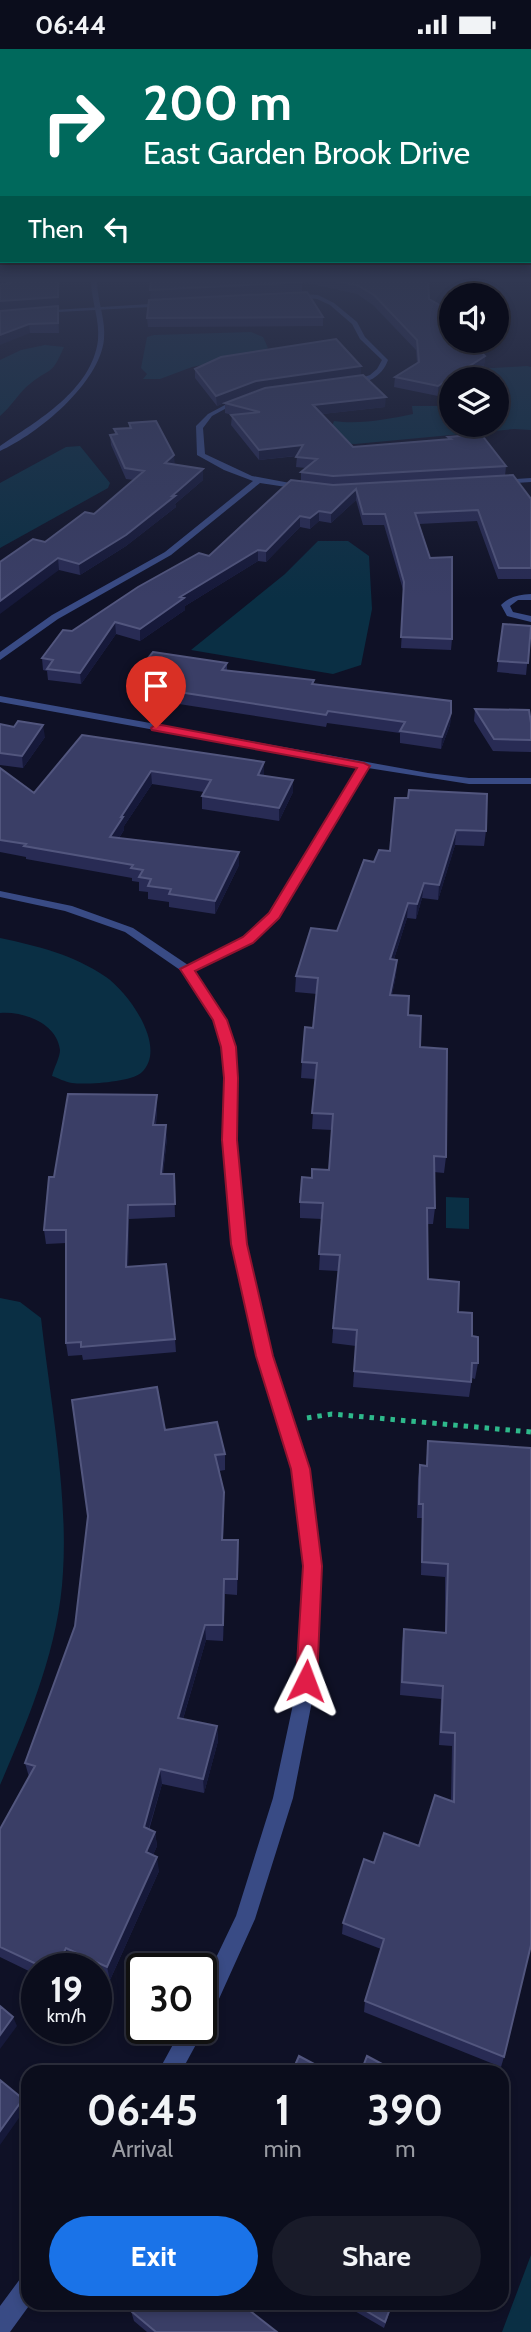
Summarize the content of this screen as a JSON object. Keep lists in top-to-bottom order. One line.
{"page":{"status":"06:44","turn":["200 m","East Garden Brook Drive"],"then":"Then","speed":"19 km/h","limit":"30","eta":["06:45","Arrival","1","min","390","m"],"buttons":["Exit","Share"]}}
